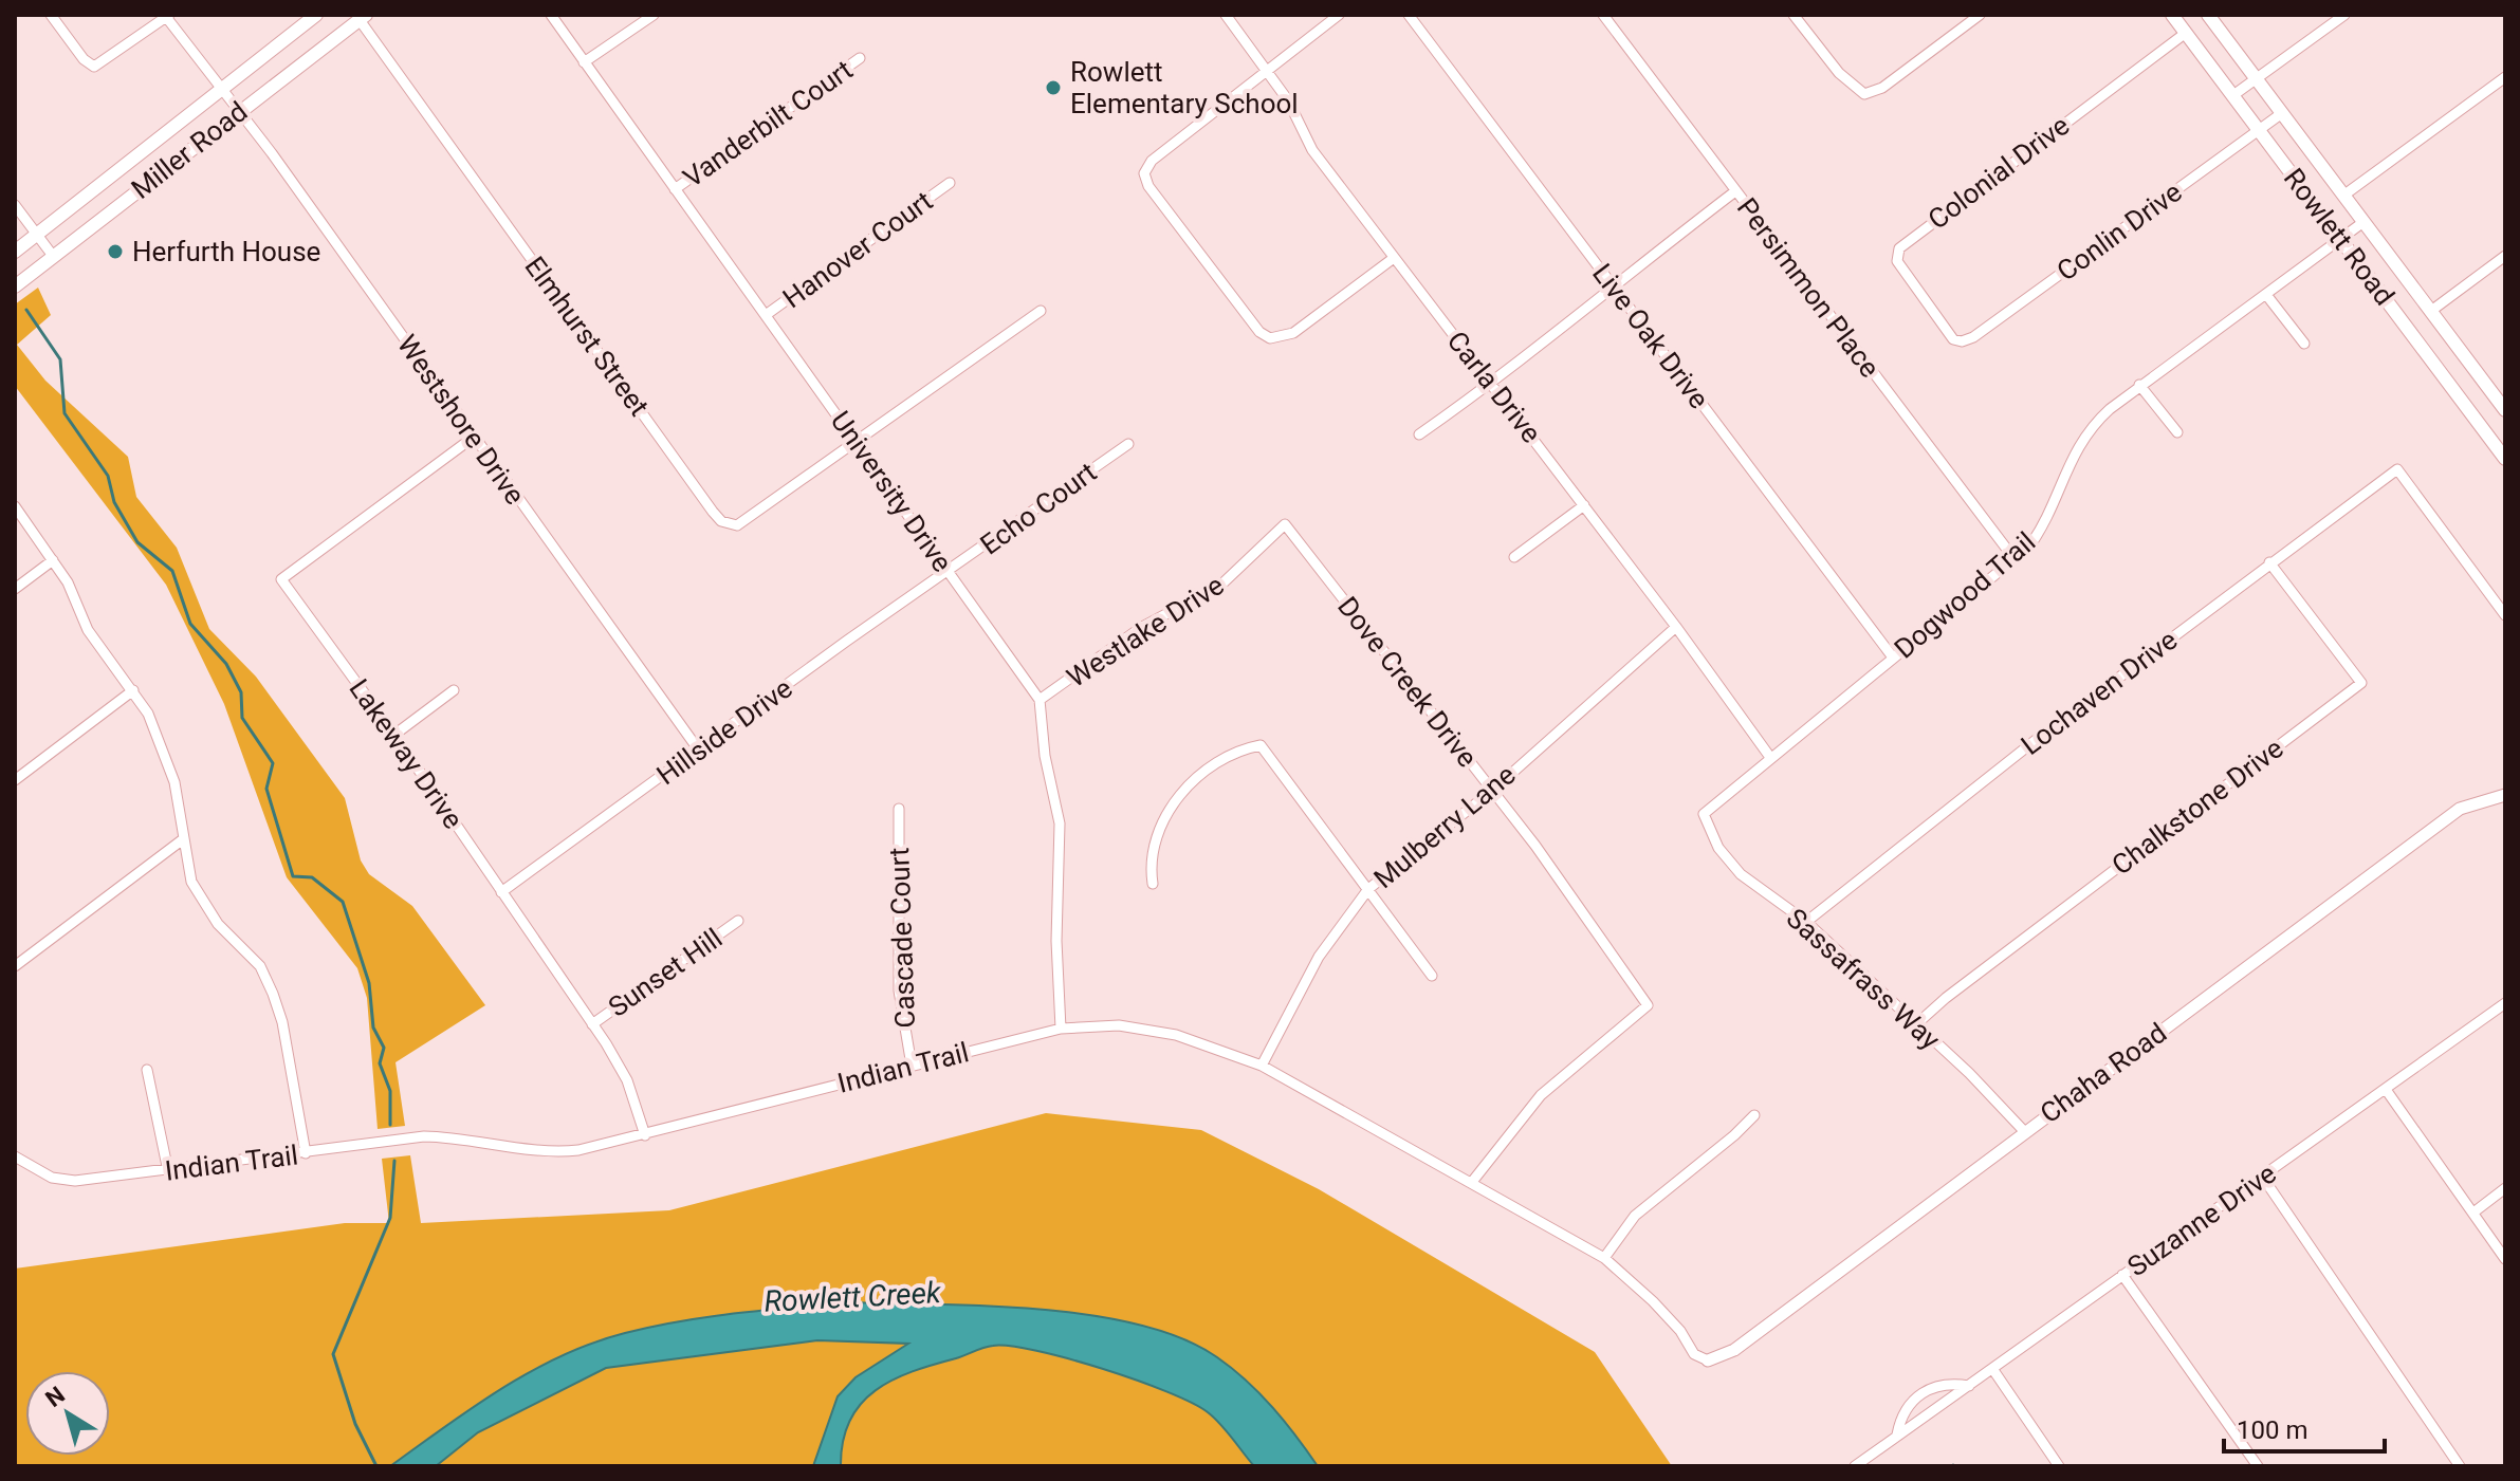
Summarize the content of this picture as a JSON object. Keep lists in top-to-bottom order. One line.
{"streets":{"main road":["Miller Road","Rowlett Road"],"street":["Vanderbilt Court","Colonial Drive","Conlin Drive","Hanover Court","Persimmon Place","Elmhurst Street","Live Oak Drive","Carla Drive","Westshore Drive","University Drive","Echo Court","Dogwood Trail","Westlake Drive","Dove Creek Drive","Lochaven Drive","Hillside Drive","Lakeway Drive","Chalkstone Drive","Mulberry Lane","Cascade Court","Sunset Hill","Sassafrass Way","Indian Trail","Chaha Road","Suzanne Drive"]},"crossings":[["Vanderbilt Court","University Drive"],["Miller Road","Elmhurst Street"],["Miller Road","Westshore Drive"],["Colonial Drive","Conlin Drive"],["Colonial Drive","Rowlett Road"],["Conlin Drive","Rowlett Road"],["Rowlett Road","Dogwood Trail"],["Hanover Court","University Drive"],["Persimmon Place","Dogwood Trail"],["Elmhurst Street","University Drive"],["Live Oak Drive","Dogwood Trail"],["Carla Drive","Dogwood Trail"],["Carla Drive","Mulberry Lane"],["Westshore Drive","Hillside Drive"],["Westshore Drive","Lakeway Drive"],["University Drive","Echo Court"],["University Drive","Westlake Drive"],["University Drive","Hillside Drive"],["Echo Court","Hillside Drive"],["Dogwood Trail","Sassafrass Way"],["Westlake Drive","Dove Creek Drive"],["Dove Creek Drive","Mulberry Lane"],["Dove Creek Drive","Indian Trail"],["Lochaven Drive","Chalkstone Drive"],["Lochaven Drive","Sassafrass Way"],["Hillside Drive","Lakeway Drive"],["Lakeway Drive","Sunset Hill"],["Lakeway Drive","Indian Trail"],["Chalkstone Drive","Sassafrass Way"],["Mulberry Lane","Indian Trail"],["Cascade Court","Indian Trail"],["Sassafrass Way","Chaha Road"],["Indian Trail","Chaha Road"]],"water":["Rowlett Creek"],"places":["Rowlett Elementary School","Herfurth House"],"scale_bar":"100 m","north":"top left"}
